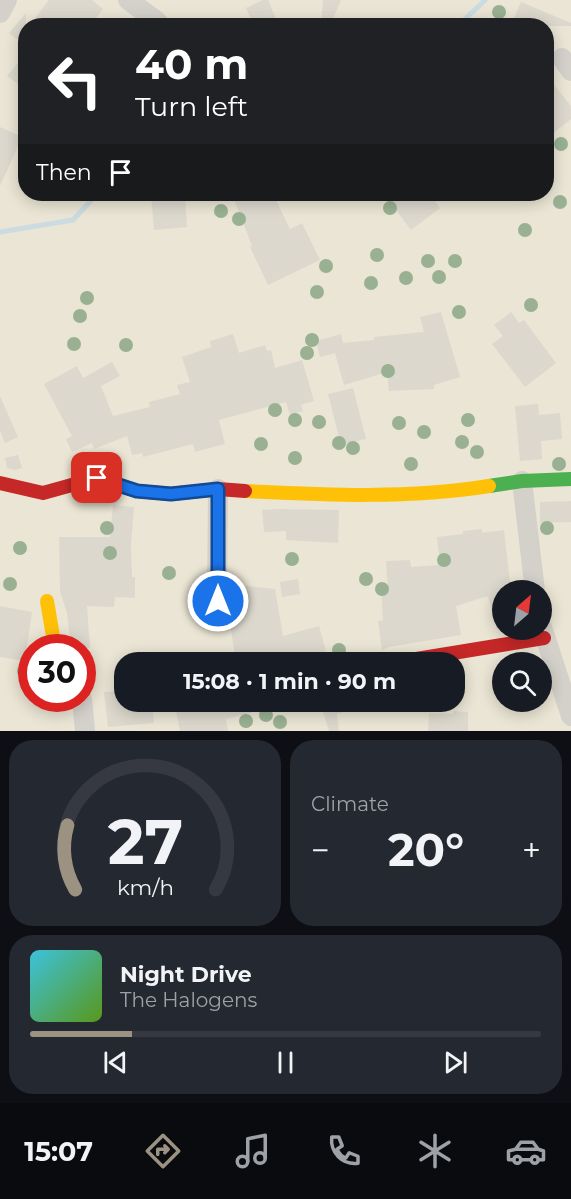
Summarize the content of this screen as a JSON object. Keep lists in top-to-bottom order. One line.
{"north":"top right","page":{"turn":["40 m","Turn left"],"then":"Then","limit":"30","trip":"15:08 · 1 min · 90 m","tile":"Climate","heat":["−","20°","+"],"song":["Night Drive","The Halogens"],"tabs":"15:07","gauge":["27","km/h"]}}
